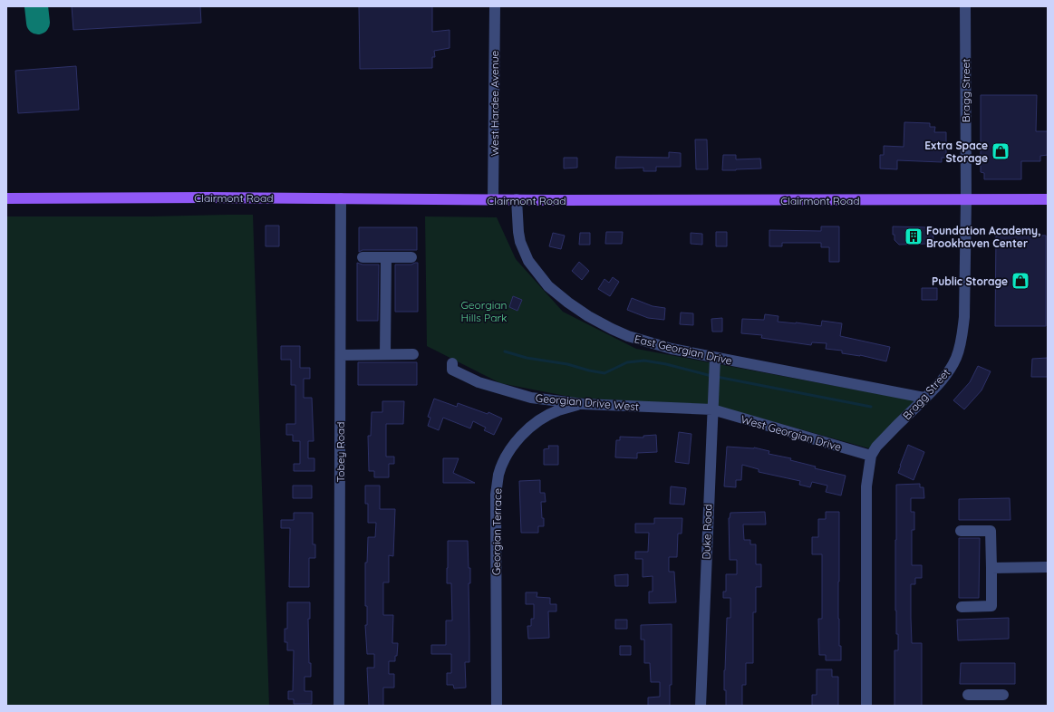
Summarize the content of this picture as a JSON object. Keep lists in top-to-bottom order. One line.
{"streets":{"main road":["Clairmont Road"],"street":["Bragg Street","West Hardee Avenue","East Georgian Drive","Georgian Drive West","West Georgian Drive","Tobey Road","Georgian Terrace","Duke Road"]},"crossings":[["Bragg Street","Clairmont Road"],["Bragg Street","East Georgian Drive"],["Bragg Street","West Georgian Drive"],["West Hardee Avenue","Clairmont Road"],["Clairmont Road","East Georgian Drive"],["Clairmont Road","Tobey Road"],["East Georgian Drive","Duke Road"],["Georgian Drive West","West Georgian Drive"],["Georgian Drive West","Georgian Terrace"],["Georgian Drive West","Duke Road"],["West Georgian Drive","Duke Road"]],"parks":["Georgian Hills Park"],"places":{"shop":["Extra Space Storage","Public Storage"],"building":["Foundation Academy, Brookhaven Center"]}}
